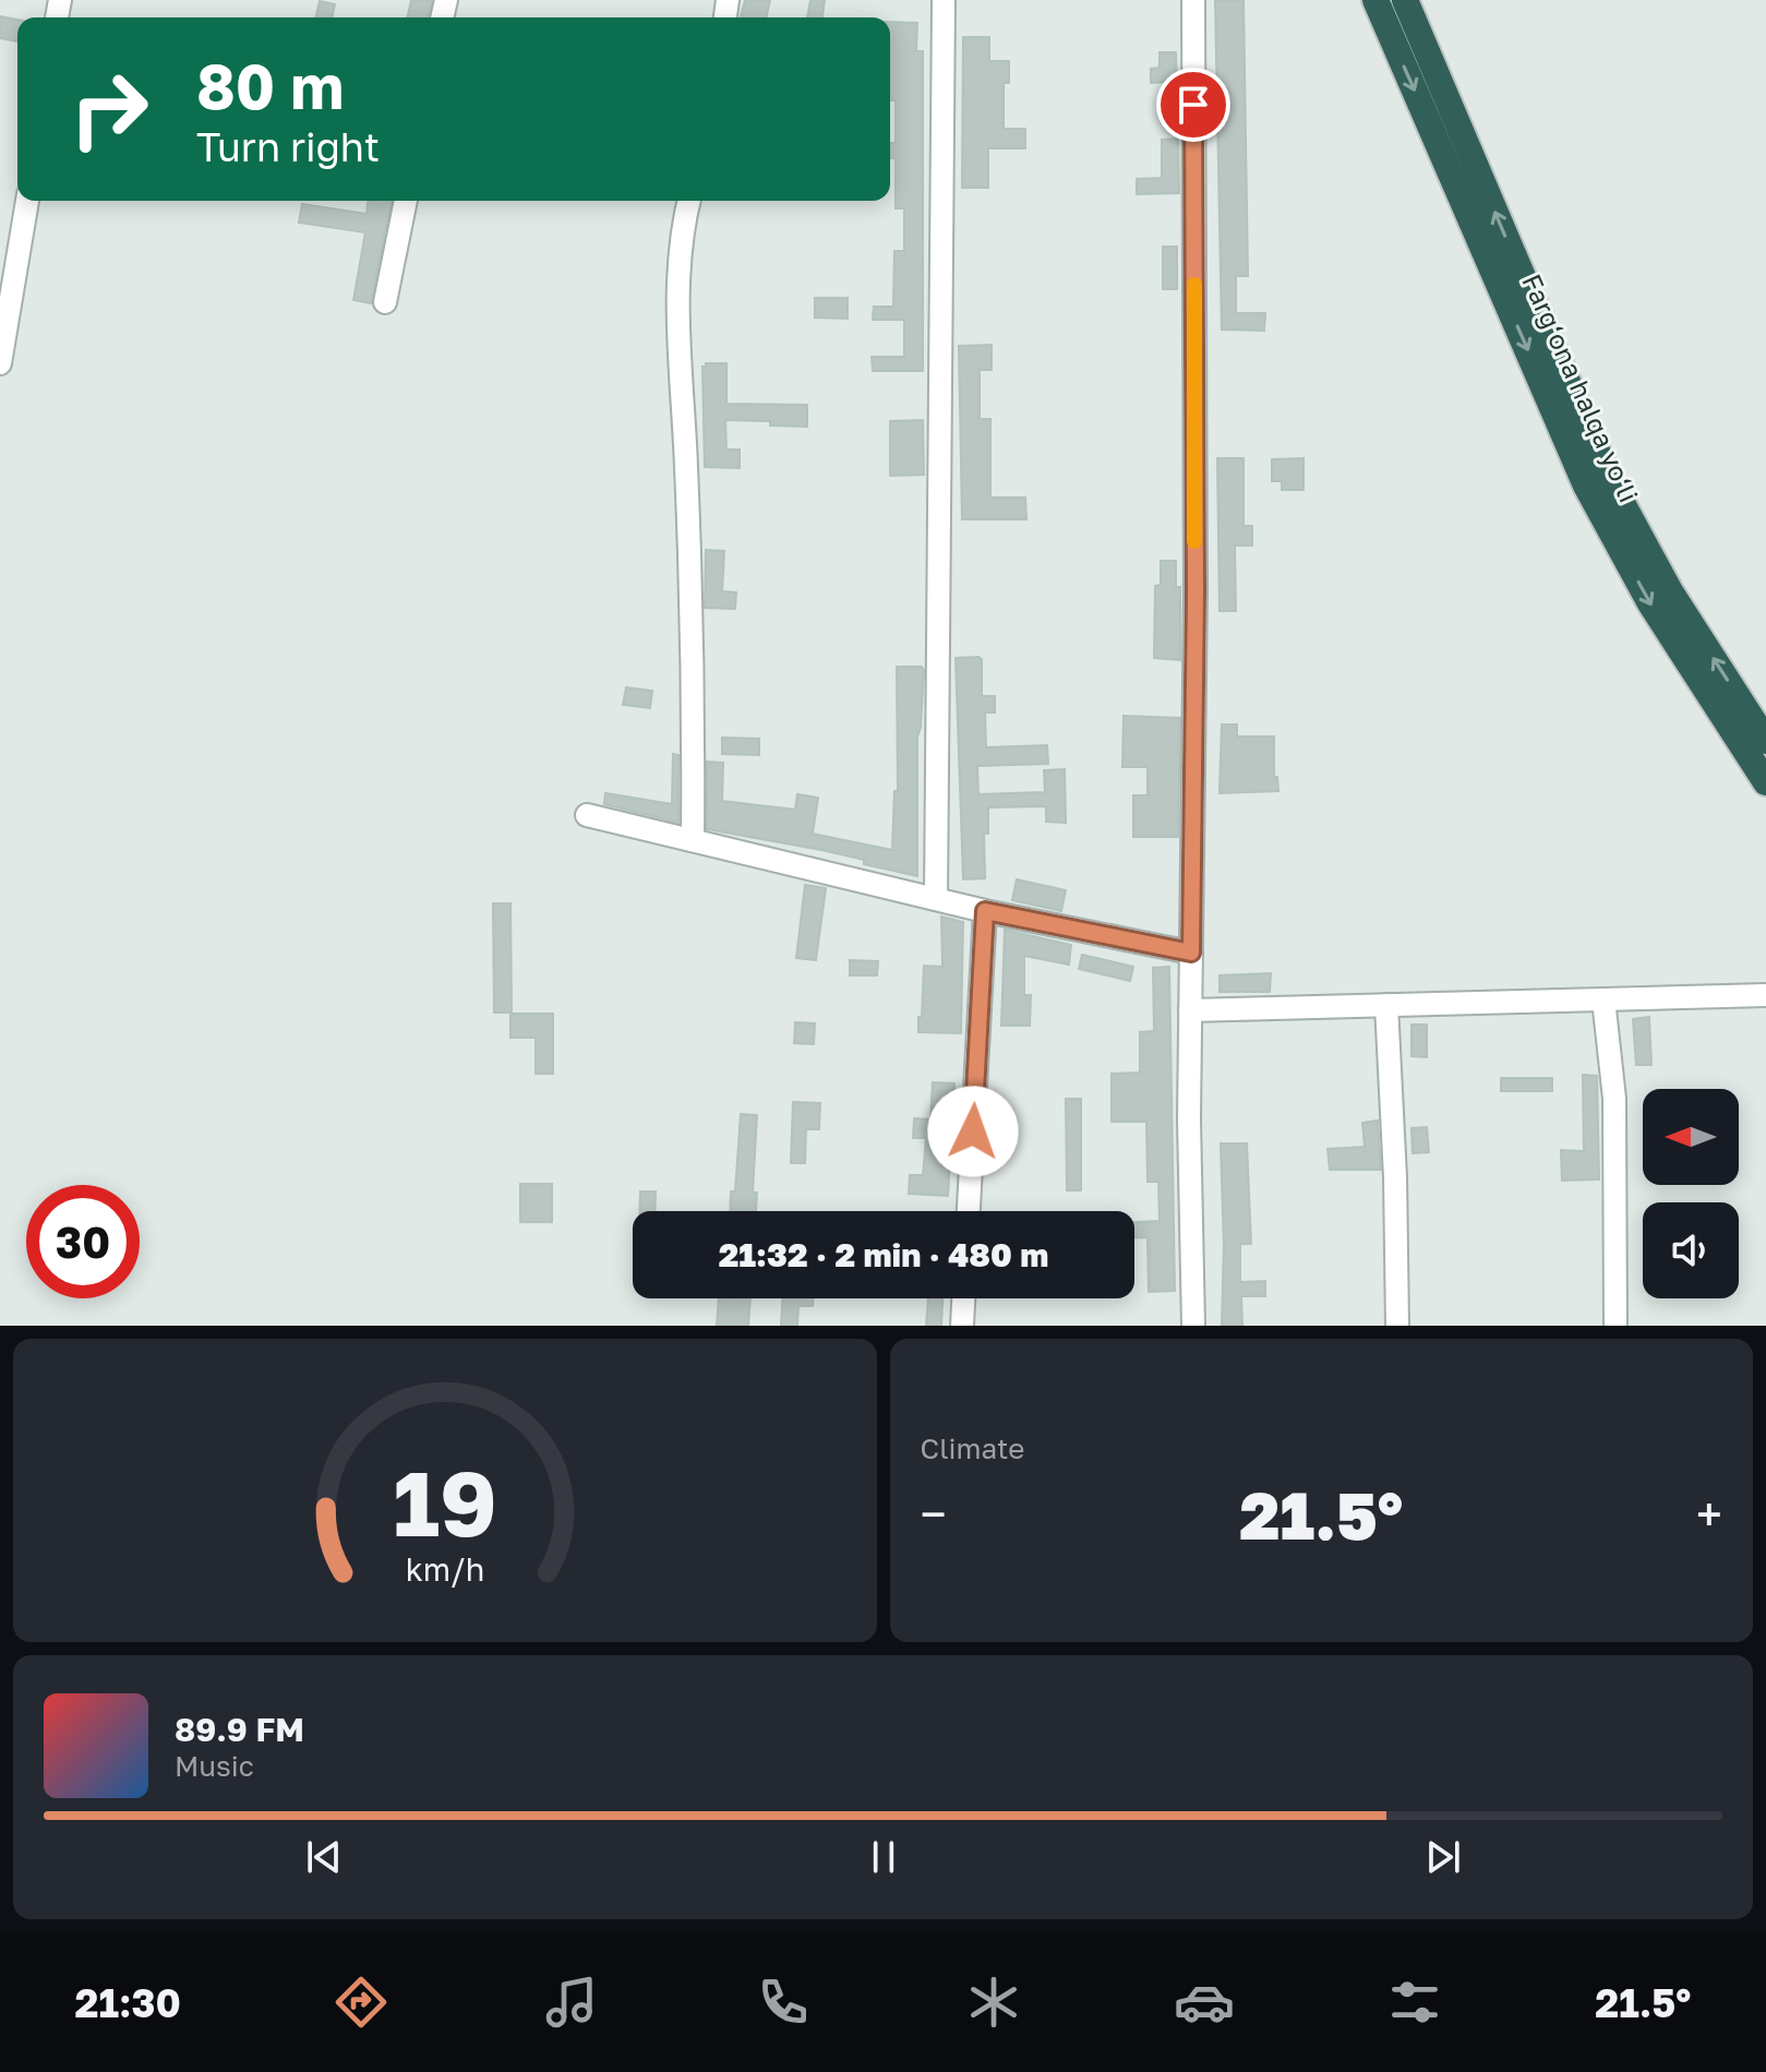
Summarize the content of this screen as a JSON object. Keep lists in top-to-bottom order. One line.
{"streets":{"highway":["Farg‘ona halqa yo‘li"]},"north":"left","page":{"turn":["80 m","Turn right"],"limit":"30","trip":"21:32 · 2 min · 480 m","tile":"Climate","heat":["−","21.5°","+"],"song":["89.9 FM","Music"],"tabs":["21:30","21.5°"],"gauge":["19","km/h"]}}
